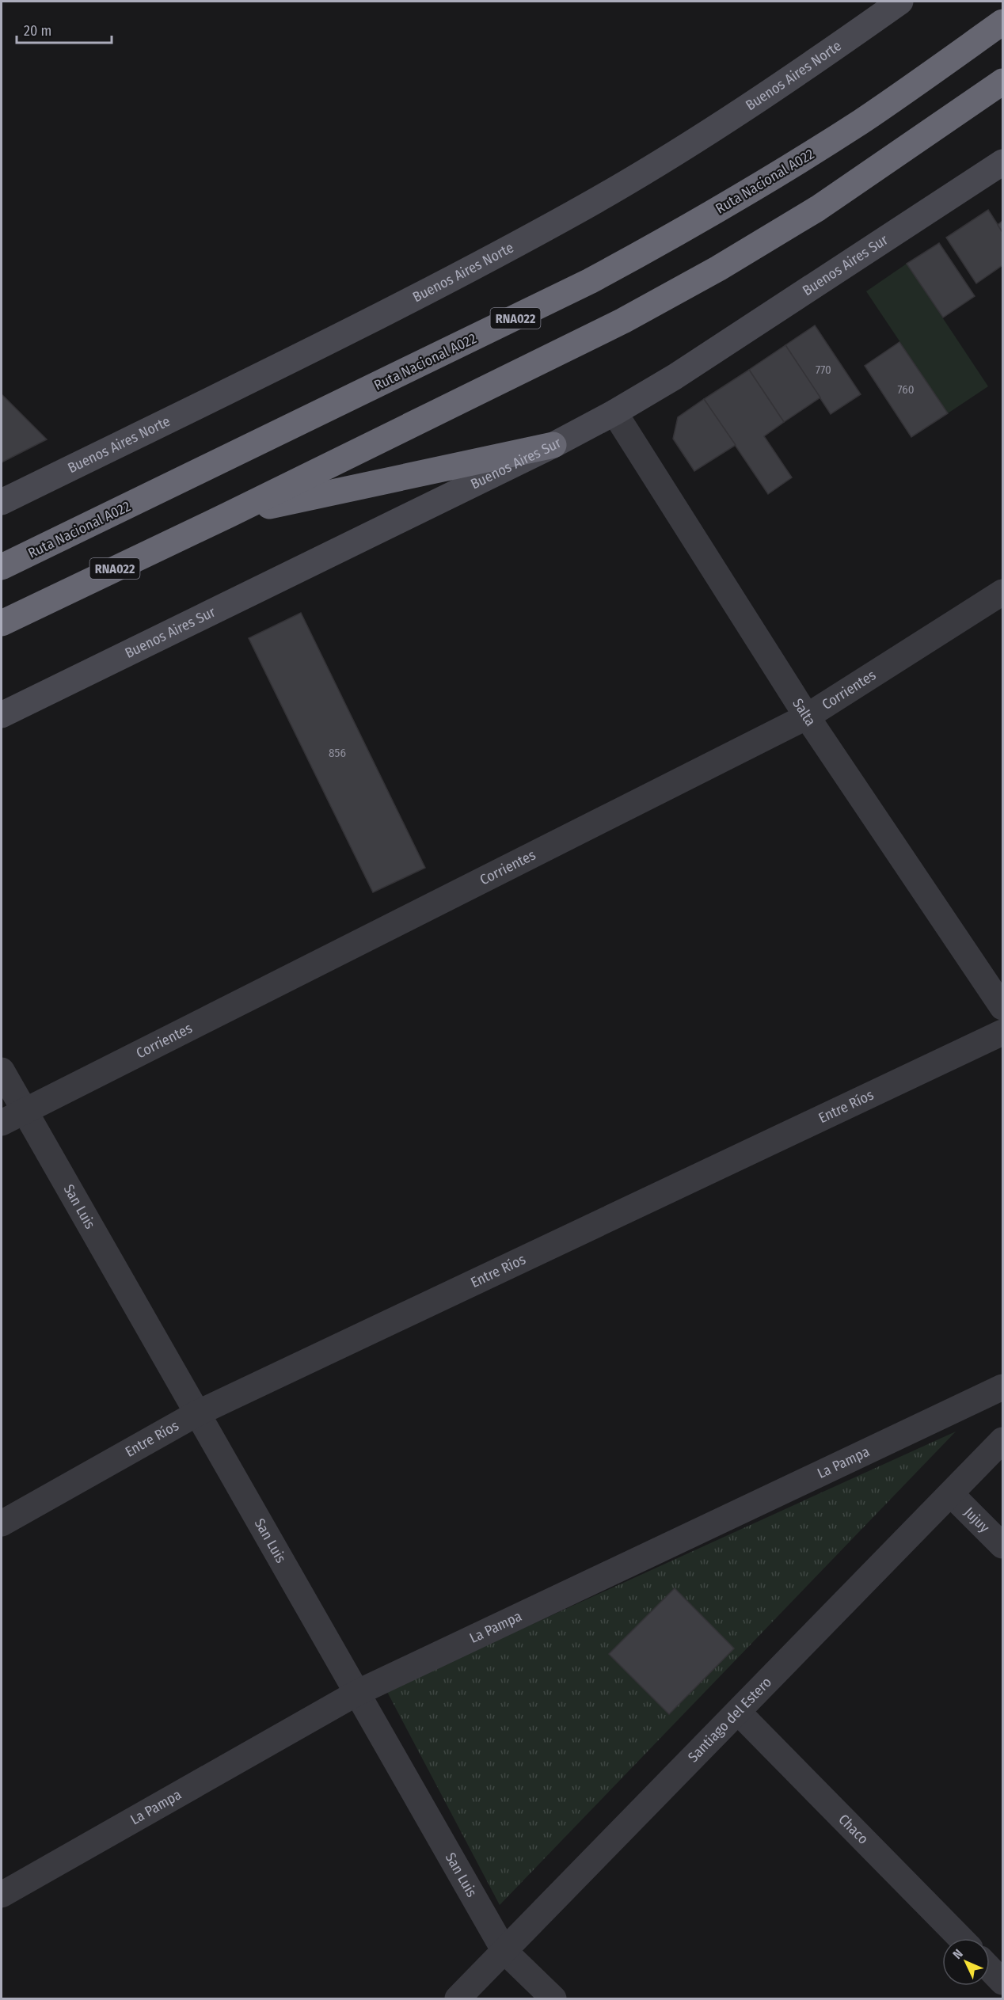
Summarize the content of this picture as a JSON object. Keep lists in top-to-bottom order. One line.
{"streets":{"highway":["Ruta Nacional A022","RNA022"],"main road":["Buenos Aires Norte","Buenos Aires Sur"],"street":["Corrientes","Salta","Entre Ríos","San Luis","La Pampa","Jujuy","Santiago del Estero","Chaco"]},"crossings":[["Buenos Aires Sur","Salta"],["Corrientes","Salta"],["Corrientes","San Luis"],["Entre Ríos","San Luis"],["San Luis","La Pampa"],["San Luis","Santiago del Estero"],["Jujuy","Santiago del Estero"],["Santiago del Estero","Chaco"]],"house_numbers":["770","760","856"],"scale_bar":"20 m","north":"top left"}
